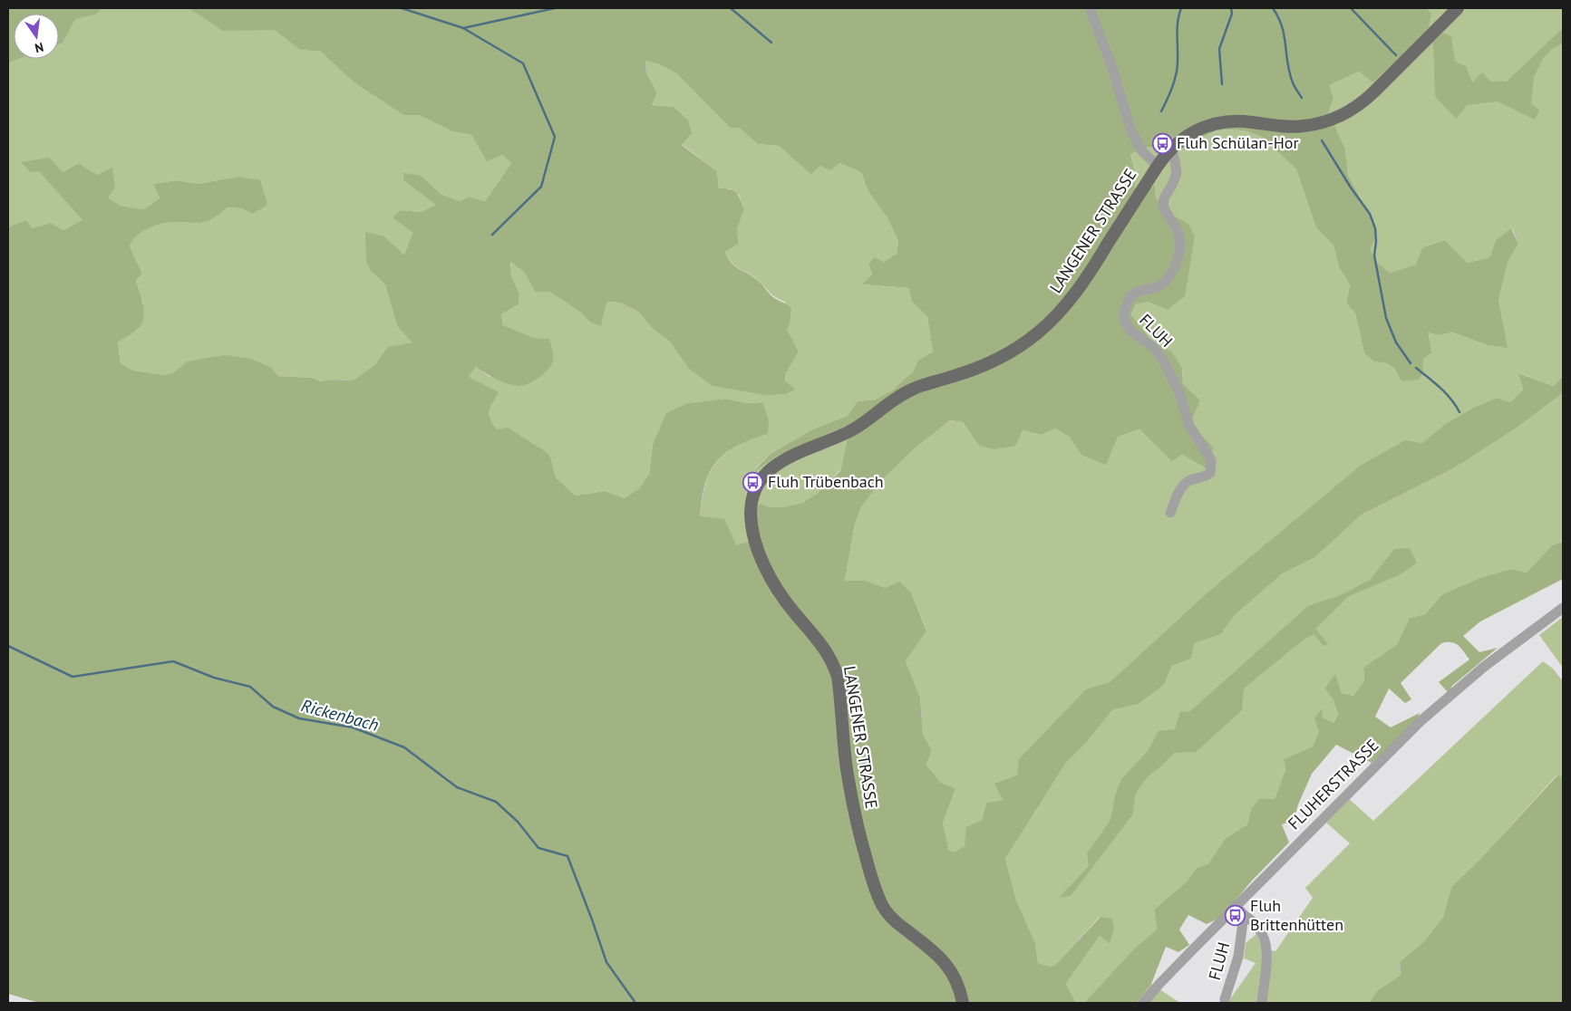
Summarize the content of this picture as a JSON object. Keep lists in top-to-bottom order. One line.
{"streets":{"main road":["LANGENER STRASSE"],"street":["FLUH","FLUHERSTRASSE"]},"crossings":[["LANGENER STRASSE","FLUH"]],"water":["Rickenbach"],"places":{"bus stop":["Fluh Schülan-Hor","Fluh Trübenbach","Fluh Brittenhütten"]},"north":"bottom"}
